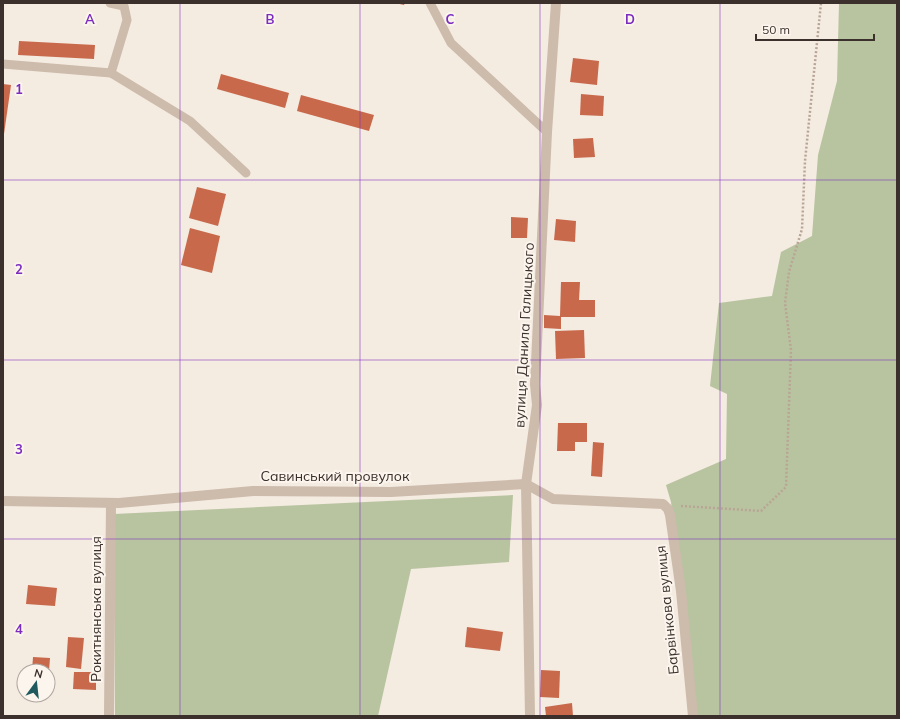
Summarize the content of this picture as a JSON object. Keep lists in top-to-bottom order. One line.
{"streets":{"street":["вулиця Данила Галицького","Савинський провулок","Рокитнянська вулиця","Барвінкова вулиця"]},"crossings":[["вулиця Данила Галицького","Савинський провулок"],["Савинський провулок","Рокитнянська вулиця"]],"scale_bar":"50 m","north":"top","grid":{"columns":["A","B","C","D"],"rows":["1","2","3","4"]}}
